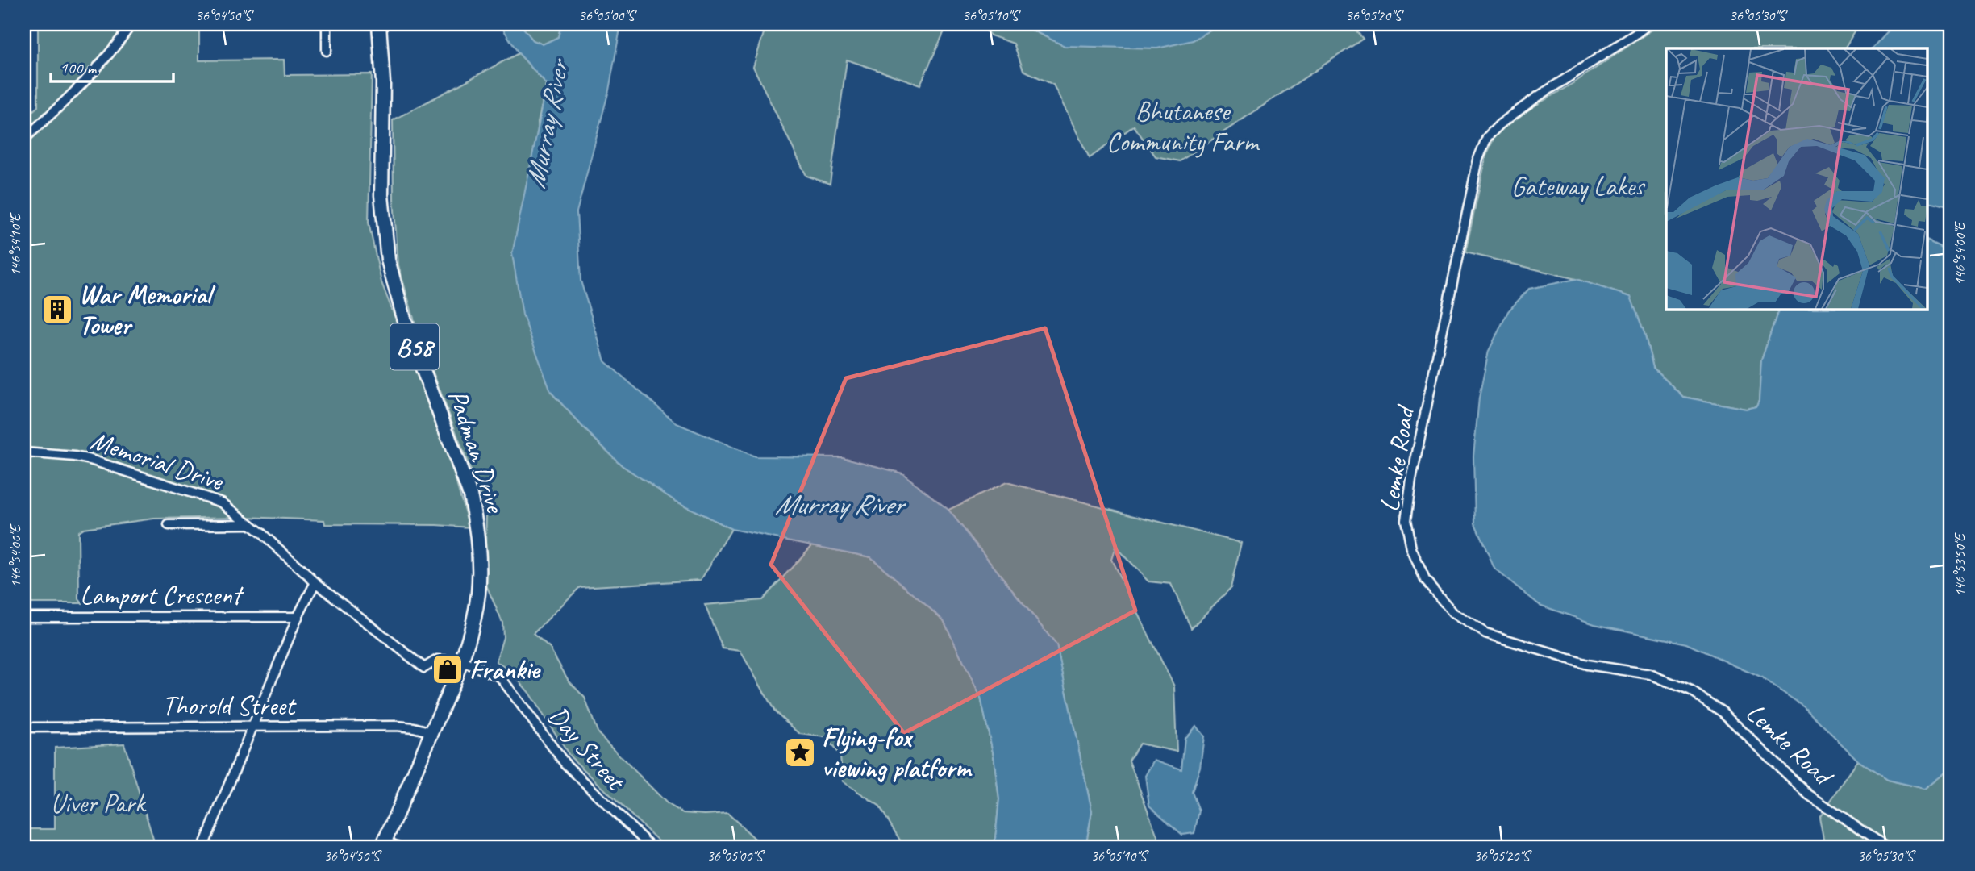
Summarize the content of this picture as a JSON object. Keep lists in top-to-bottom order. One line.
{"streets":{"main road":["B58","Padman Drive"],"street":["Lemke Road","Memorial Drive","Lamport Crescent","Thorold Street","Day Street"]},"crossings":[["Padman Drive","Memorial Drive"],["Padman Drive","Thorold Street"],["Padman Drive","Day Street"],["Memorial Drive","Day Street"]],"water":["Murray River"],"parks":["Bhutanese Community Farm","Gateway Lakes","Uiver Park"],"places":{"building":["War Memorial Tower"],"shop":["Frankie"],"place":["Flying-fox viewing platform"]},"scale_bar":"100 m","coordinates":["36°04'50\"S","36°05'00\"S","36°05'10\"S","36°05'20\"S","36°05'30\"S","146°54'10\"E","146°54'00\"E","146°53'50\"E"]}
